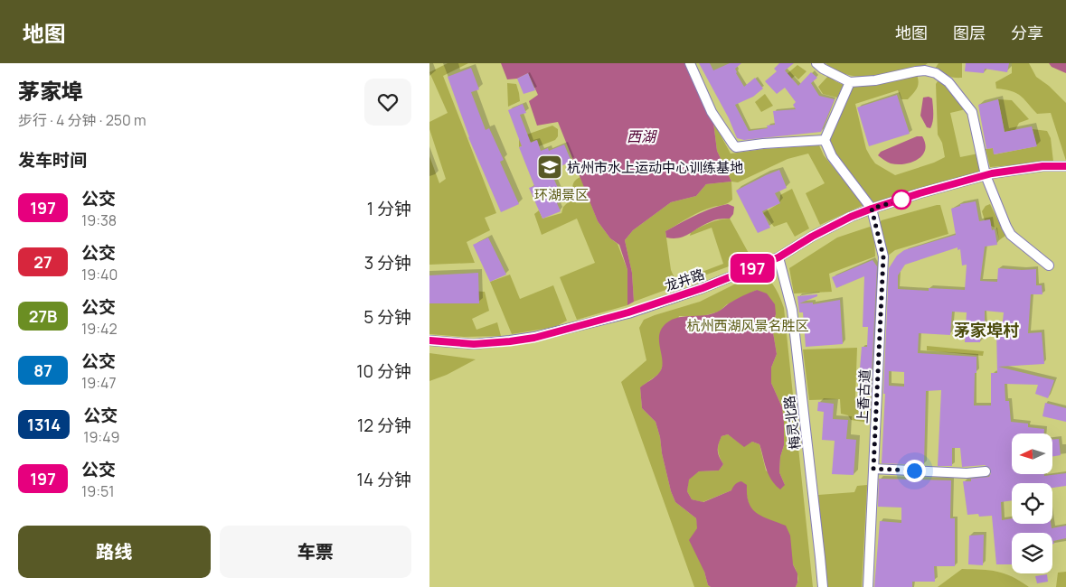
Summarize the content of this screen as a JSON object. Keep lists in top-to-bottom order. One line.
{"streets":{"street":["龙井路","上香古道","梅灵北路"]},"crossings":[["龙井路","上香古道"],["龙井路","梅灵北路"]],"districts":["茅家埠村"],"water":["西湖"],"parks":["环湖景区","杭州西湖风景名胜区"],"places":{"school or university":["杭州市水上运动中心训练基地"]},"lines":["bus line 197"],"north":"left","page":{"header":"地图","nav":["地图","图层","分享"],"heading":[["茅家埠","步行 · 4 分钟 · 250 m"],"发车时间"],"on_map":"197","list":[{"mark":"197","name":"公交","note":"19:38","value":"1 分钟"},{"mark":"27","name":"公交","note":"19:40","value":"3 分钟"},{"mark":"27B","name":"公交","note":"19:42","value":"5 分钟"},{"mark":"87","name":"公交","note":"19:47","value":"10 分钟"},{"mark":"1314","name":"公交","note":"19:49","value":"12 分钟"},{"mark":"197","name":"公交","note":"19:51","value":"14 分钟"}],"buttons":["路线","车票"]}}
